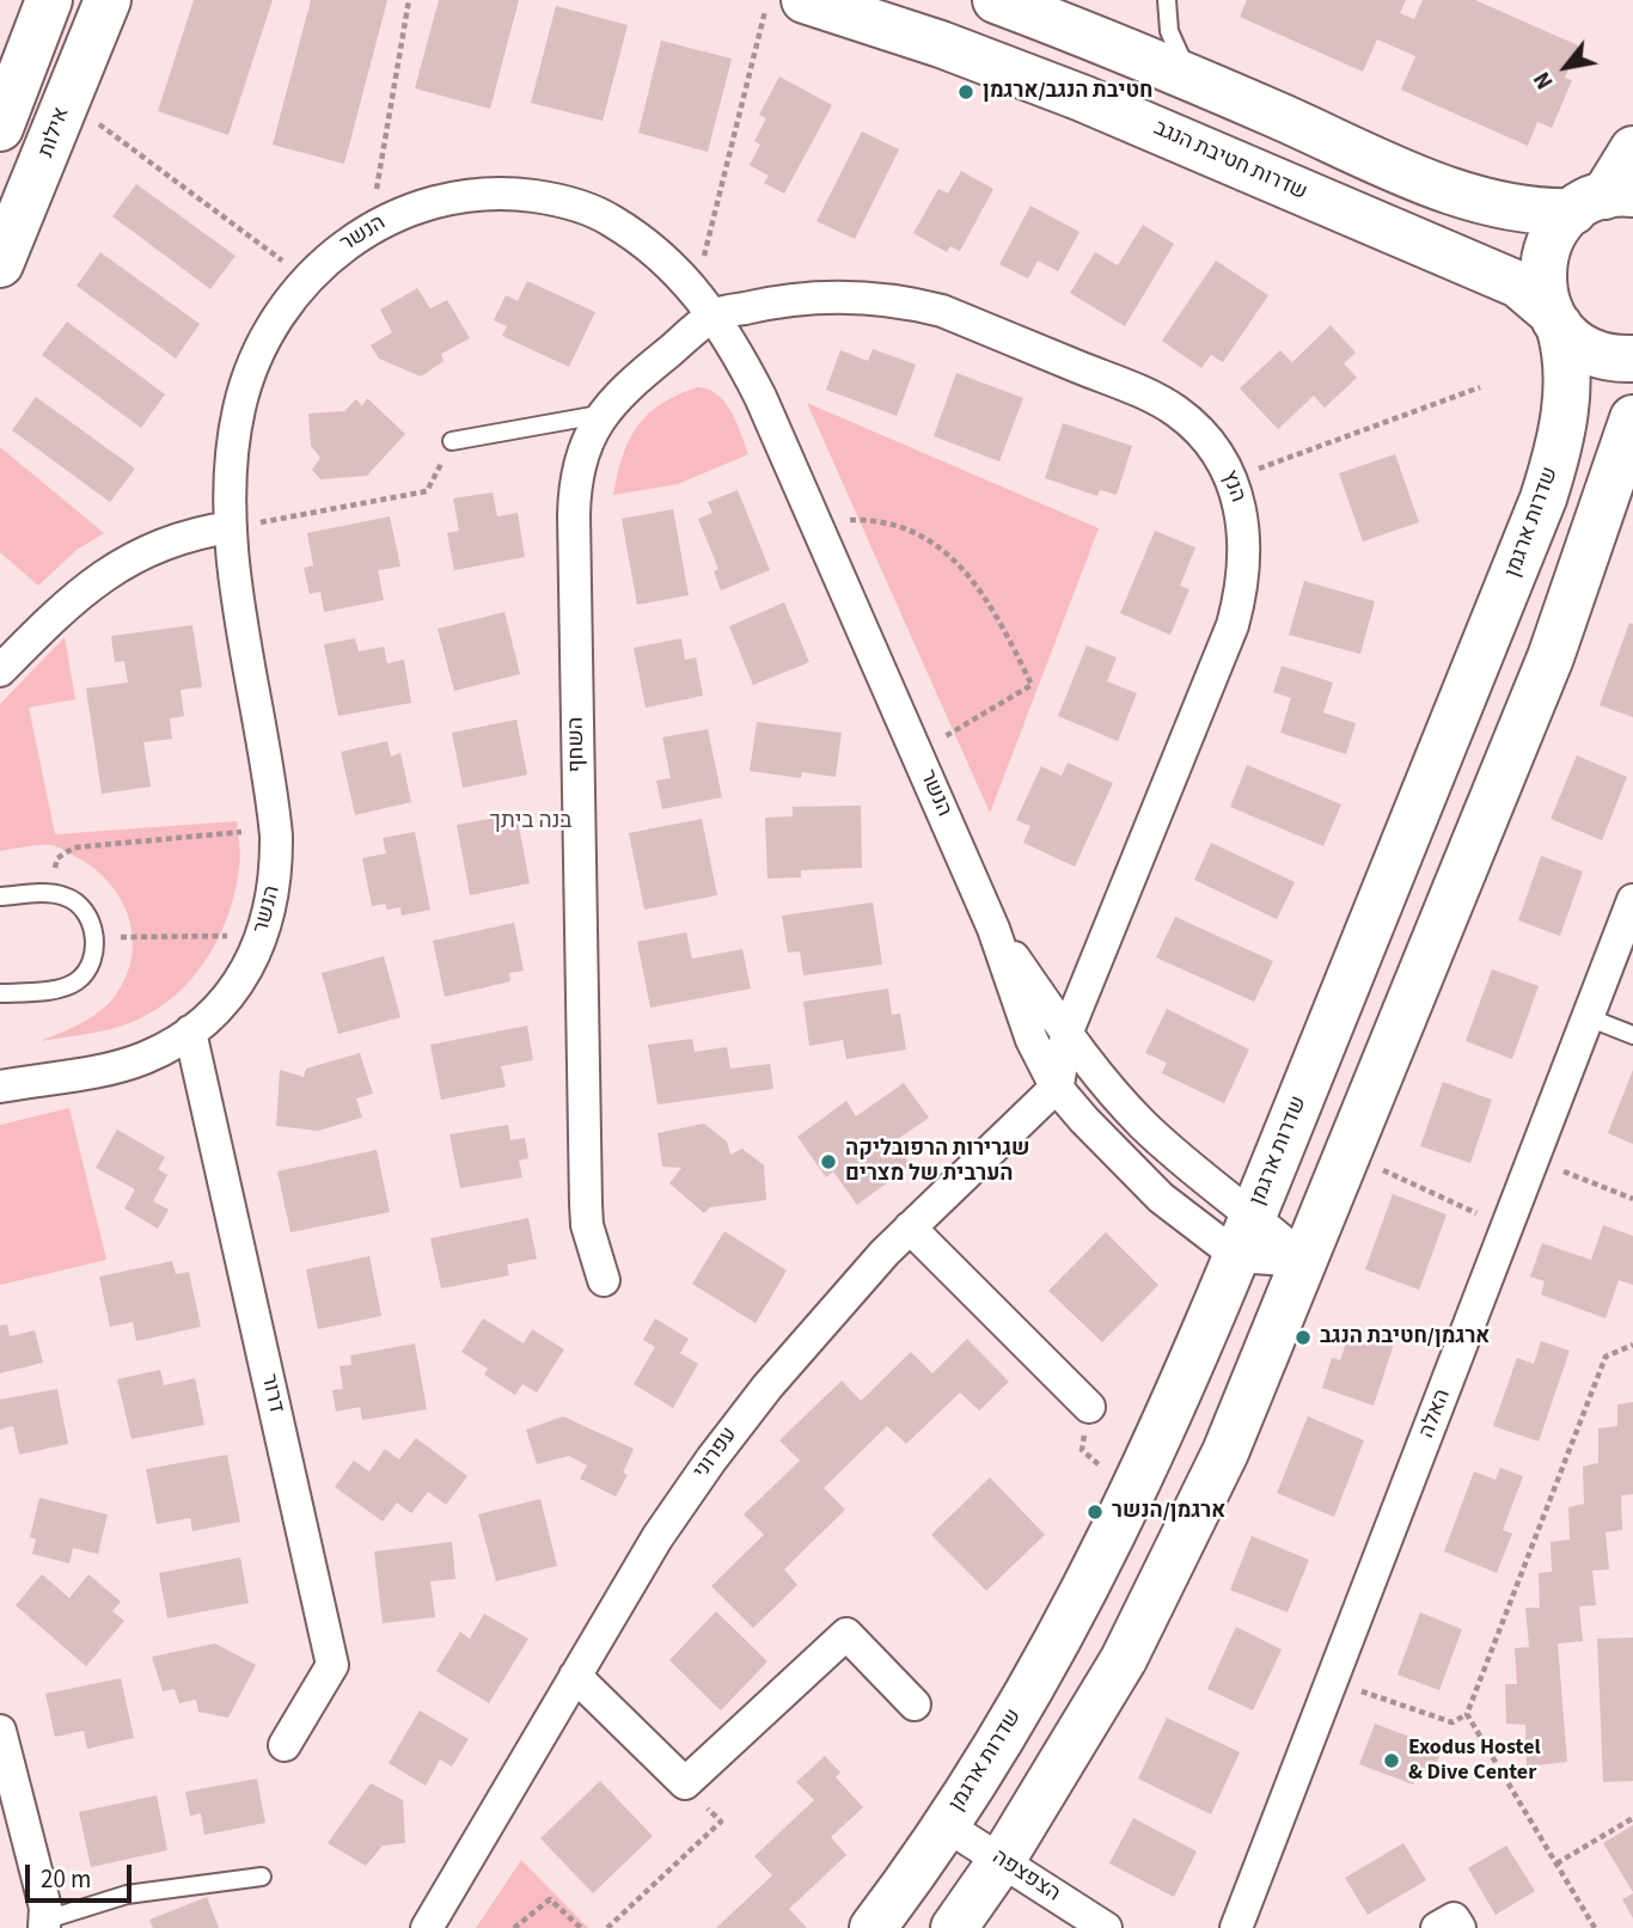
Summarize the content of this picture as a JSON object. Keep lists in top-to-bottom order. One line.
{"streets":{"street":["אילות","שדרות חטיבת הנגב","הנשר","הנץ","שדרות ארגמן","השחף","דרור","האלה","עפרוני","הצפצפה"]},"crossings":[["שדרות חטיבת הנגב","שדרות ארגמן"],["הנשר","הנץ"],["הנשר","שדרות ארגמן"],["הנשר","השחף"],["הנשר","דרור"],["הנשר","עפרוני"],["הנץ","השחף"],["שדרות ארגמן","הצפצפה"]],"districts":["בנה ביתך"],"places":["חטיבת הנגב/ארגמן","שגרירות הרפובליקה הערבית של מצרים","ארגמן/חטיבת הנגב","ארגמן/הנשר","Exodus Hostel & Dive Center"],"scale_bar":"20 m","north":"bottom left"}
